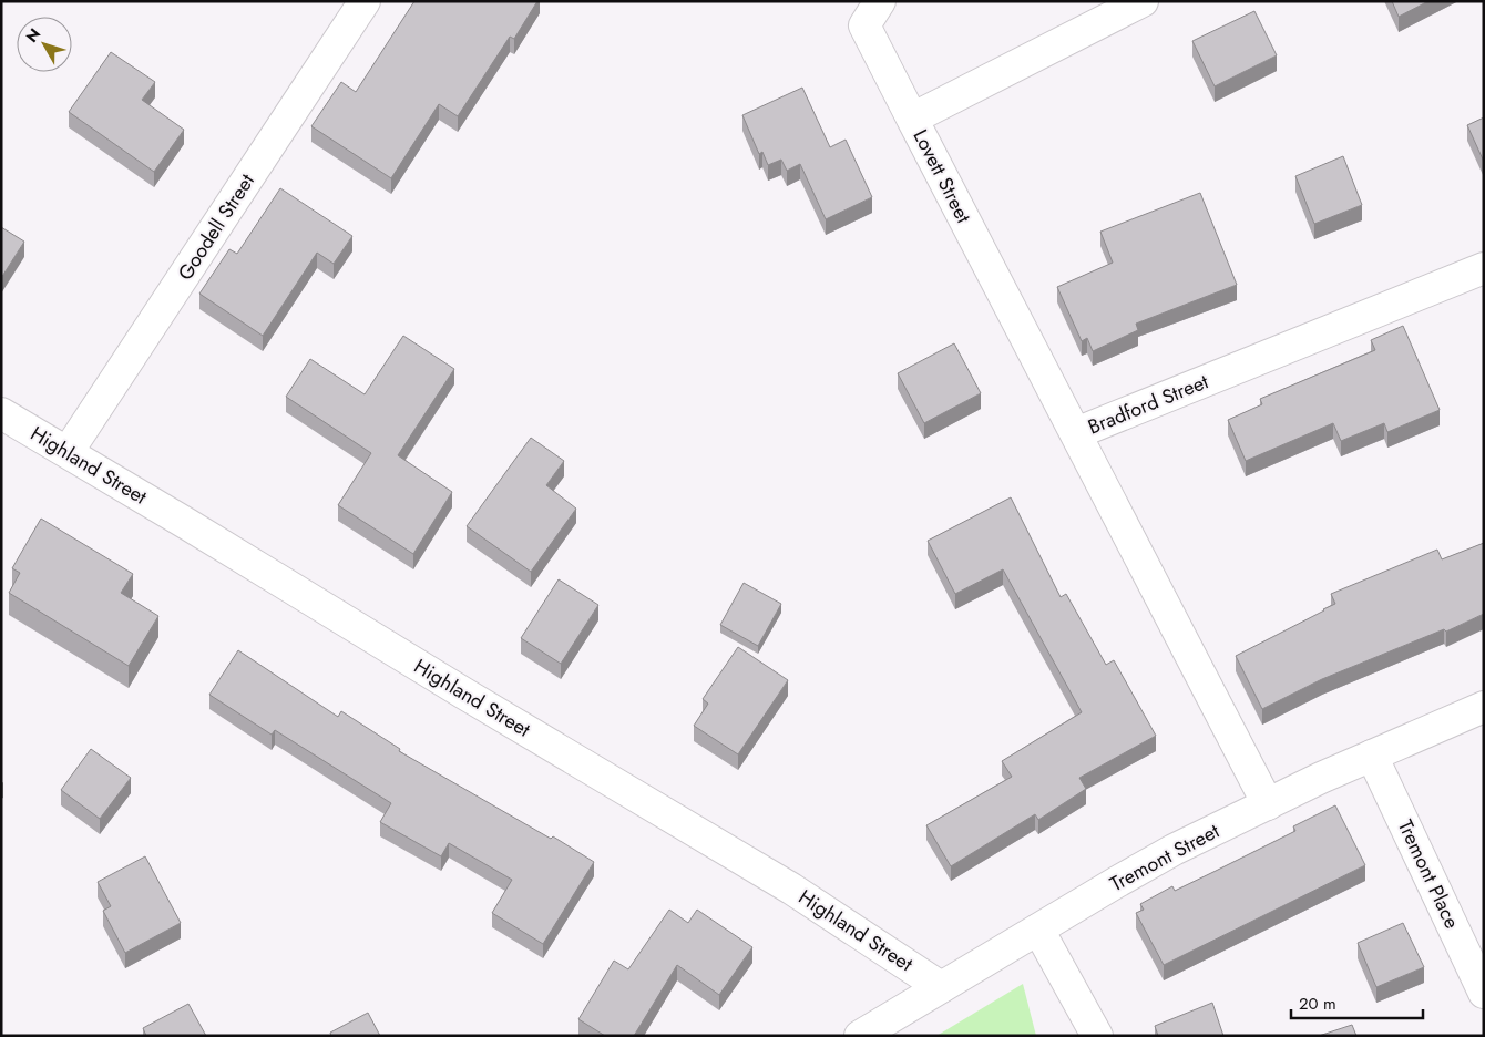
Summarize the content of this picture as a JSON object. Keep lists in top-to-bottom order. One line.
{"streets":{"street":["Lovett Street","Goodell Street","Bradford Street","Highland Street","Tremont Street","Tremont Place"]},"crossings":[["Lovett Street","Bradford Street"],["Goodell Street","Highland Street"],["Bradford Street","Tremont Street"],["Highland Street","Tremont Street"],["Tremont Street","Tremont Place"]],"scale_bar":"20 m","north":"top left"}
